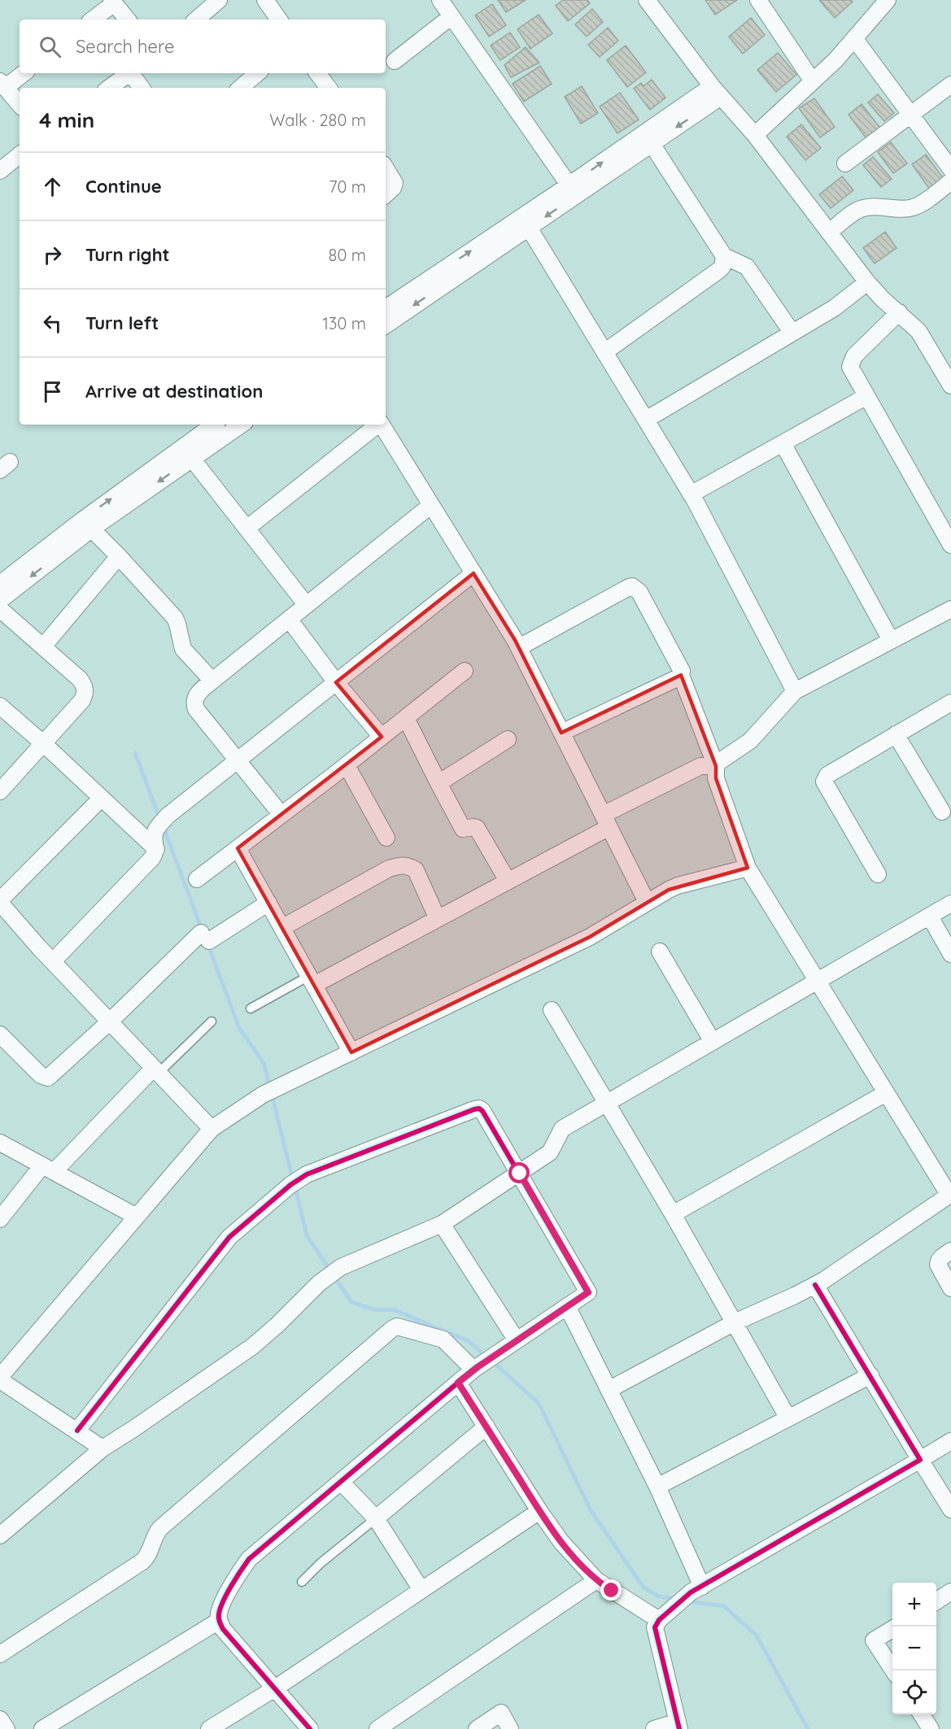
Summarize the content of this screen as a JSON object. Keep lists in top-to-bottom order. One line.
{"page":{"search":"Search here","heading":["4 min","Walk · 280 m"],"list":[["Continue","70 m"],["Turn right","80 m"],["Turn left","130 m"],"Arrive at destination"],"map_buttons":["+","−"]}}
